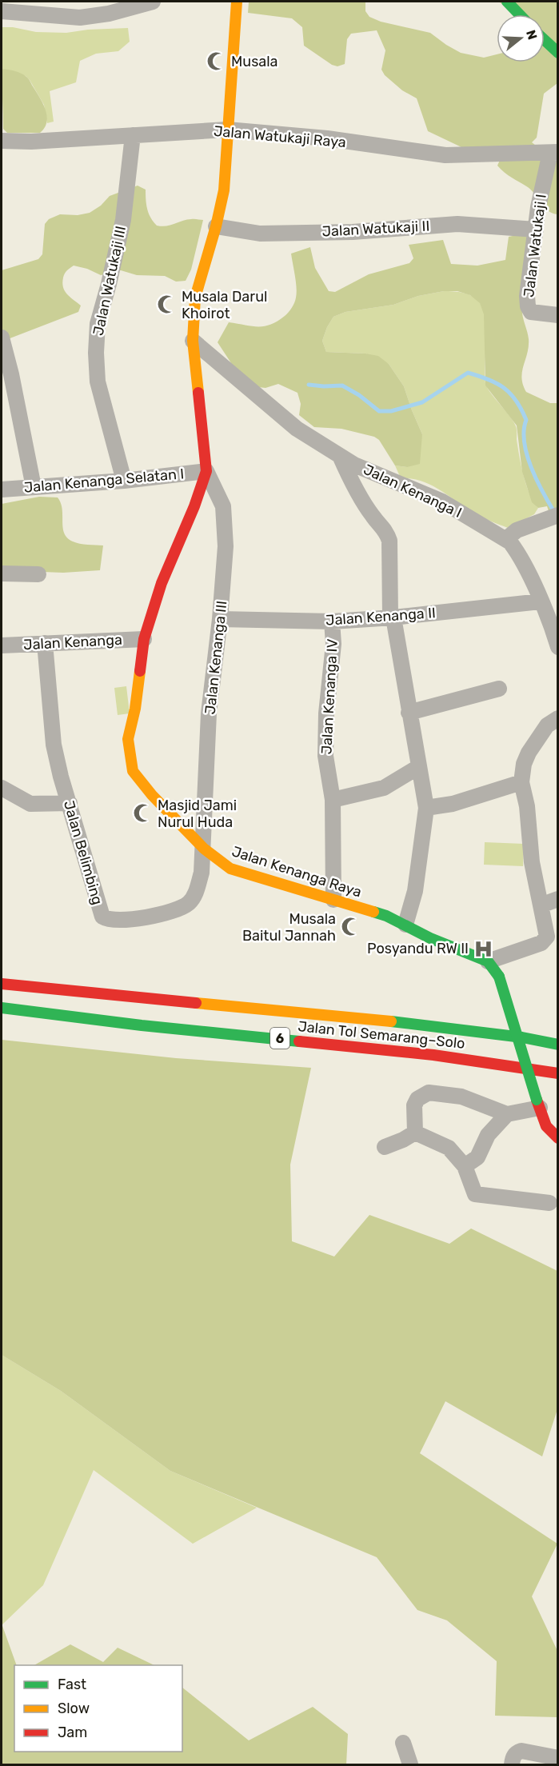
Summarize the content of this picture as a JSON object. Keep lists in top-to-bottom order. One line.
{"streets":{"main road":["Jalan Kenanga Raya","Jalan Tol Semarang–Solo","6"],"street":["Jalan Watukaji Raya","Jalan Watukaji II","Jalan Watukaji I","Jalan Watukaji III","Jalan Kenanga Selatan I","Jalan Kenanga I","Jalan Kenanga II","Jalan Kenanga","Jalan Kenanga III","Jalan Kenanga IV","Jalan Belimbing"]},"crossings":[["Jalan Watukaji Raya","Jalan Watukaji I"],["Jalan Watukaji Raya","Jalan Watukaji III"],["Jalan Watukaji II","Jalan Watukaji I"],["Jalan Watukaji III","Jalan Kenanga Selatan I"],["Jalan Kenanga Selatan I","Jalan Kenanga III"],["Jalan Kenanga Selatan I","Jalan Kenanga Raya"],["Jalan Kenanga I","Jalan Kenanga II"],["Jalan Kenanga I","Jalan Kenanga Raya"],["Jalan Kenanga II","Jalan Kenanga III"],["Jalan Kenanga II","Jalan Kenanga IV"],["Jalan Kenanga","Jalan Belimbing"],["Jalan Kenanga","Jalan Kenanga Raya"],["Jalan Kenanga III","Jalan Belimbing"],["Jalan Kenanga III","Jalan Kenanga Raya"],["Jalan Kenanga IV","Jalan Kenanga Raya"],["Jalan Belimbing","Jalan Kenanga Raya"]],"places":{"mosque":["Musala","Musala Darul Khoirot","Masjid Jami Nurul Huda","Musala Baitul Jannah"],"hospital":["Posyandu RW II"]},"legend":["Fast","Slow","Jam"],"north":"right"}
